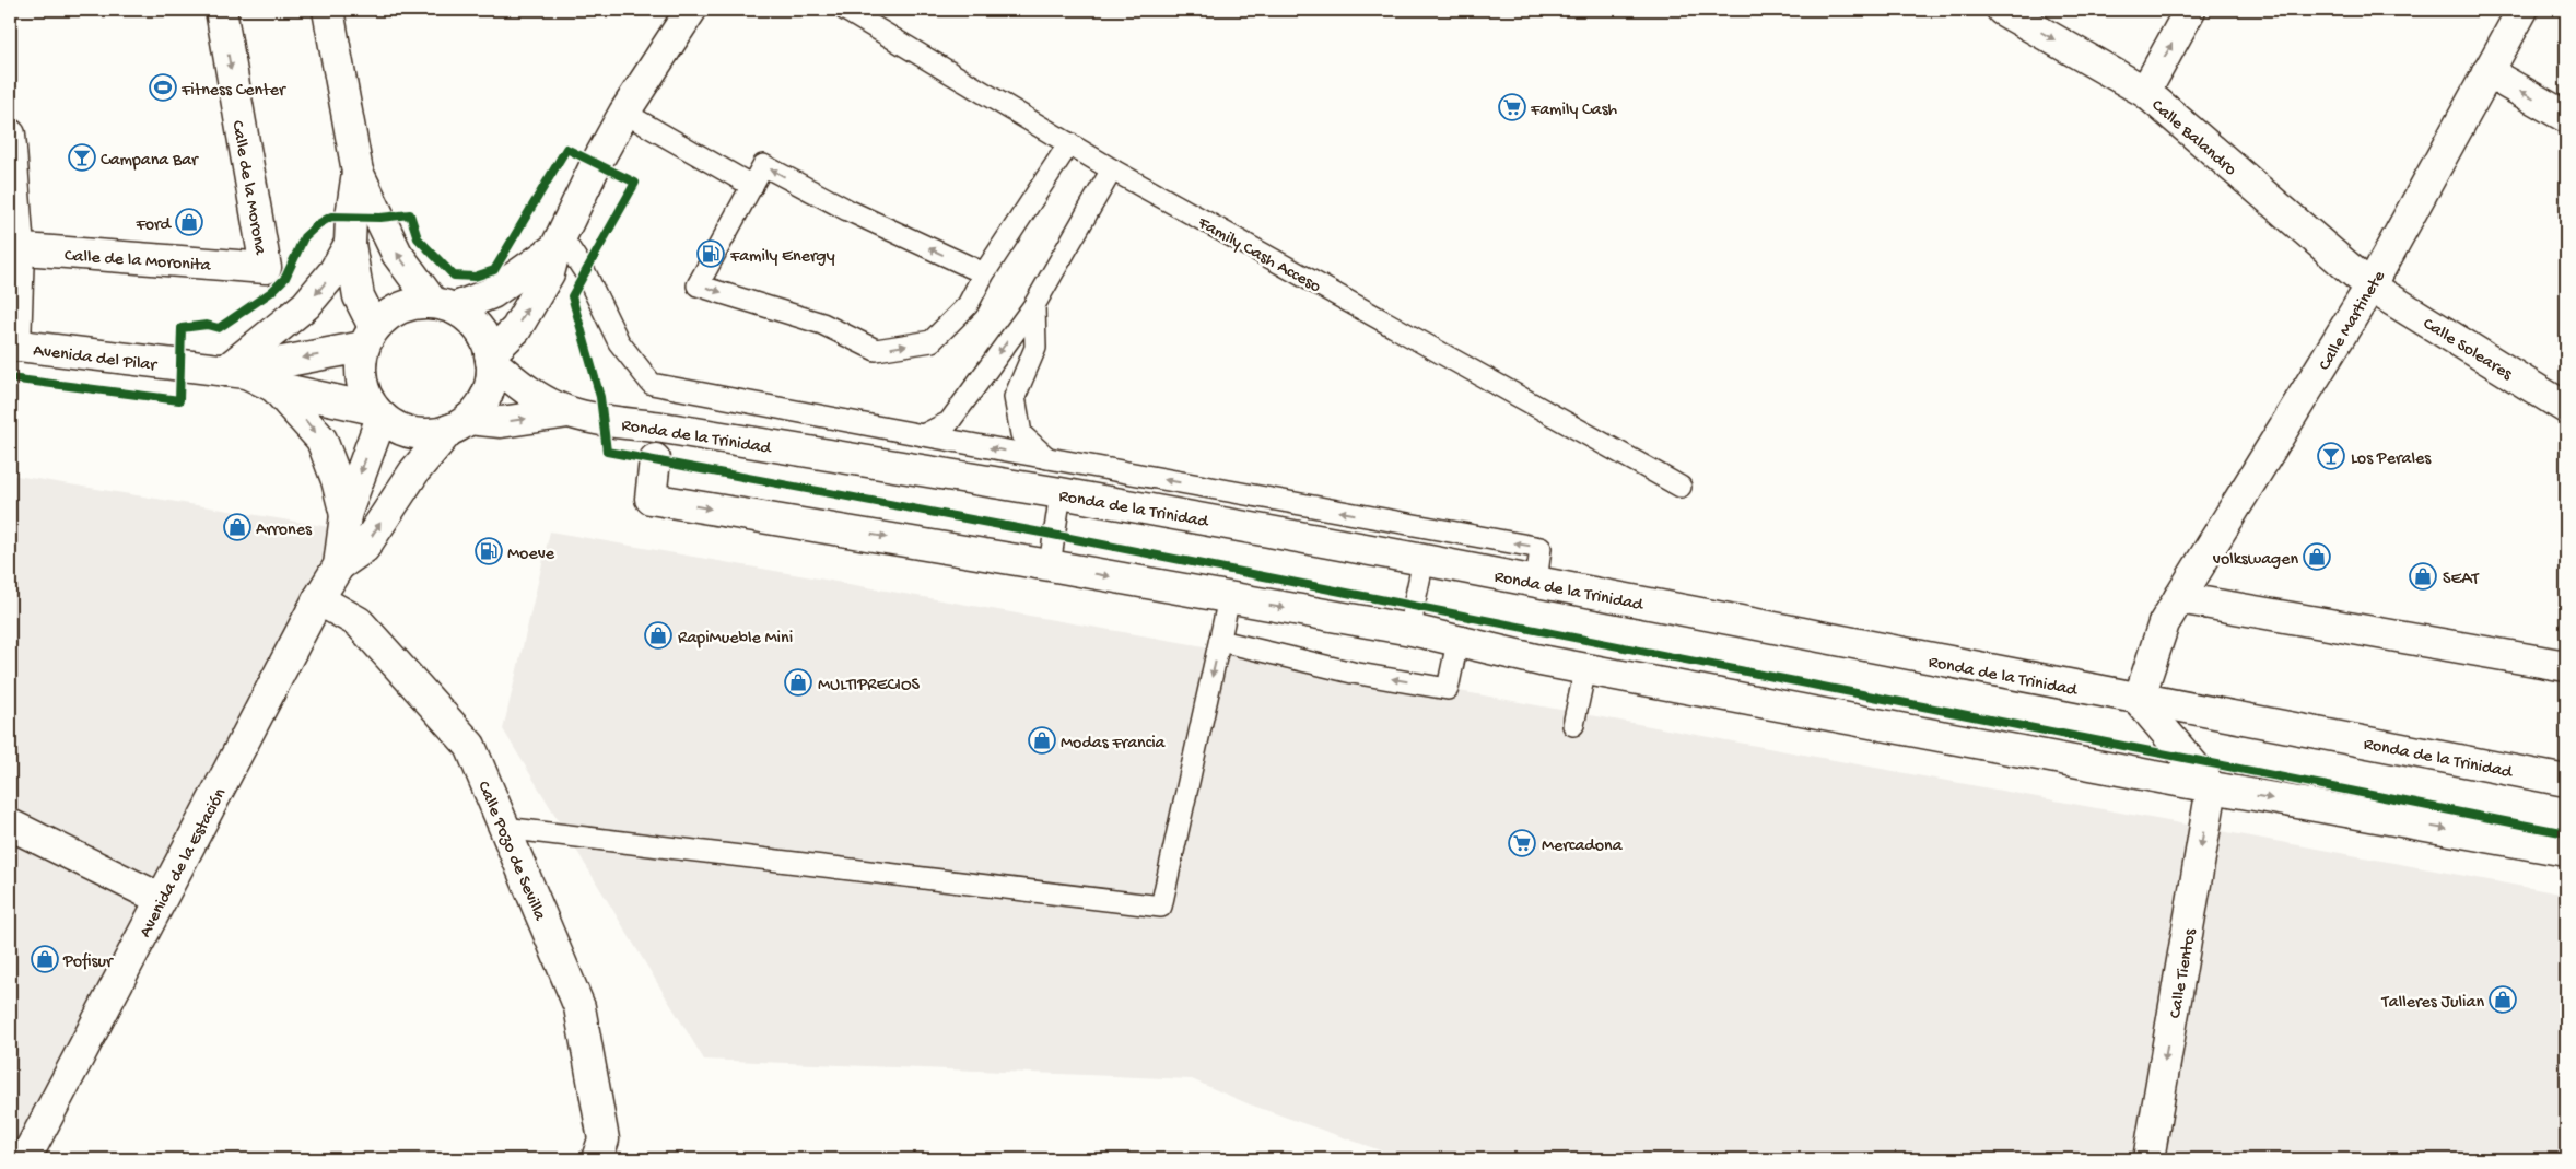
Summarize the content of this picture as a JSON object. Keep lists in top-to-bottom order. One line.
{"streets":{"street":["Calle Balandro","Calle de la Morona","Calle de la Moronita","Calle Martinete","Calle Soleares","Avenida del Pilar","Ronda de la Trinidad","Calle Pozo de Sevilla","Avenida de la Estación","Calle Tientos"],"lane":["Family Cash Acceso"]},"crossings":[["Calle Balandro","Calle Martinete"],["Calle Balandro","Calle Soleares"],["Calle de la Morona","Calle de la Moronita"],["Calle Martinete","Calle Soleares"],["Calle Martinete","Ronda de la Trinidad"],["Avenida del Pilar","Ronda de la Trinidad"],["Avenida del Pilar","Avenida de la Estación"],["Ronda de la Trinidad","Avenida de la Estación"],["Ronda de la Trinidad","Calle Tientos"],["Calle Pozo de Sevilla","Avenida de la Estación"]],"one_way":["Calle Balandro","Calle Tientos"],"places":{"sports":["Fitness Center"],"supermarket":["Family Cash","Mercadona"],"bar":["Campana Bar","Los Perales"],"shop":["Ford","Arrones","volkswagen","SEAT","RapiMueble Mini","MULTIPRECIOS","Modas Francia","Pofisur","Talleres Julian"],"fuel station":["Family Energy","Moeve"]}}
